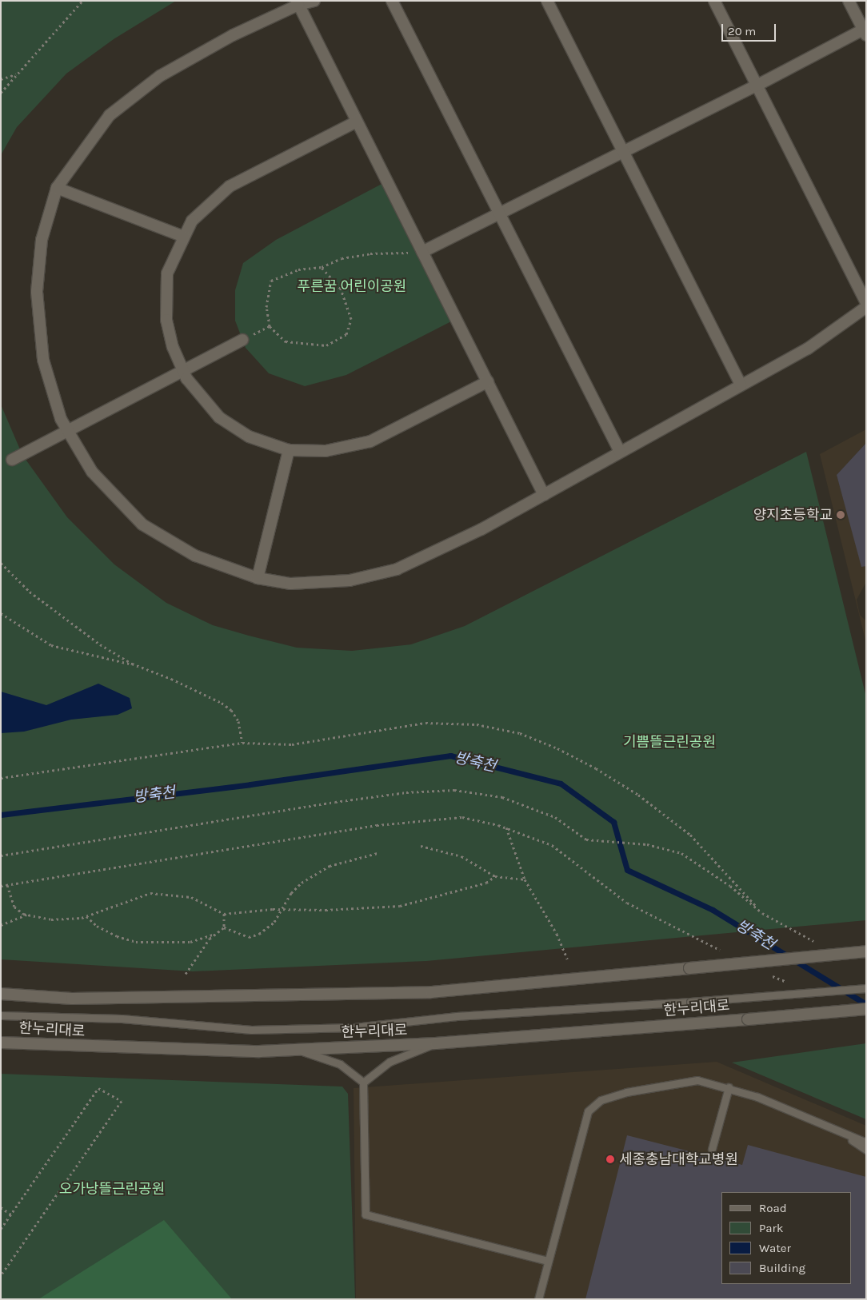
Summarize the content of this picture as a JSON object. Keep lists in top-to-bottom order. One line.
{"streets":{"street":["한누리대로"]},"water":["방축천"],"parks":["푸른꿈 어린이공원","기쁨뜰근린공원","오가낭뜰근린공원"],"places":["양지초등학교","세종충남대학교병원"],"legend":["Road","Park","Water","Building"],"scale_bar":"20 m"}
